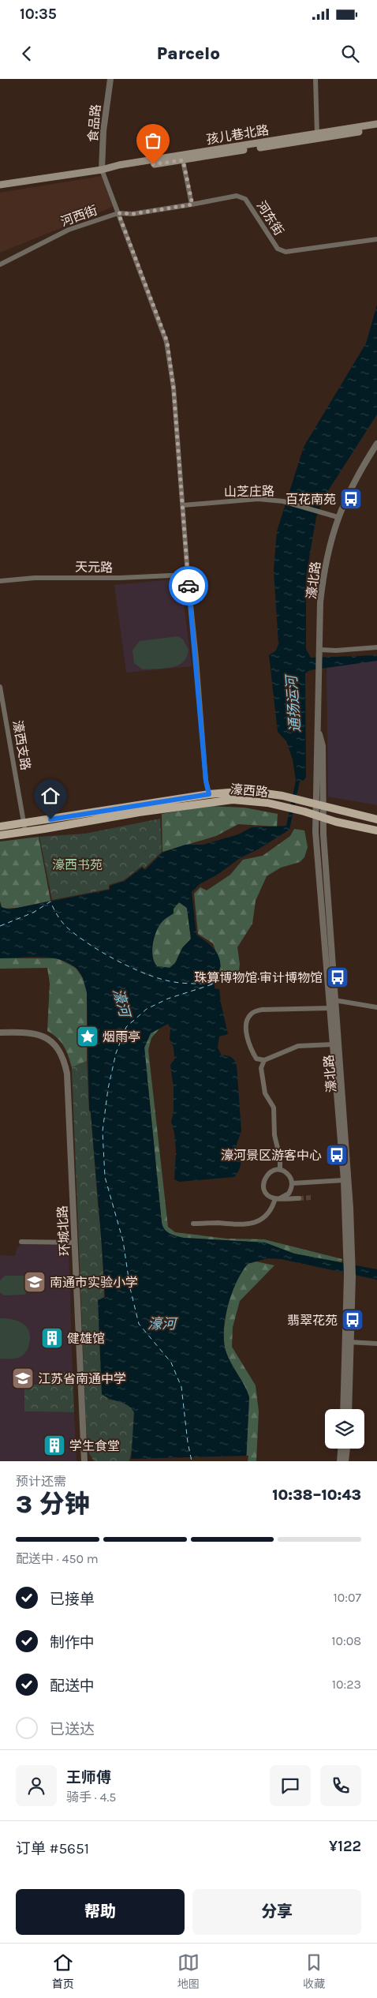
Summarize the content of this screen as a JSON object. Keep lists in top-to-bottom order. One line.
{"streets":{"main road":["孩儿巷北路","濠西路"],"street":["食品路","河西街","河东街","山芝庄路","天元路","濠北路","濠西支路","环城北路"]},"crossings":[["食品路","孩儿巷北路"],["河西街","河东街"],["山芝庄路","濠北路"],["濠北路","濠西路"],["濠西支路","濠西路"]],"water":["通扬运河","濠河"],"parks":["濠西书苑"],"places":{"bus stop":["百花南苑","珠算博物馆·审计博物馆","濠河景区游客中心","翡翠花苑"],"place":["烟雨亭"],"school or university":["南通市实验小学","江苏省南通中学"],"building":["健雄馆","学生食堂"]},"page":{"status":"10:35","header":"Parcelo","heading":["3 分钟","预计还需","10:38–10:43"],"panel":["王师傅","骑手 · 4.5","订单 #5651","¥122"],"bar":"配送中 · 450 m","list":[["已接单","10:07"],["制作中","10:08"],["配送中","10:23"],"已送达"],"buttons":["帮助","分享"],"tabs":["首页","地图","收藏"]}}
